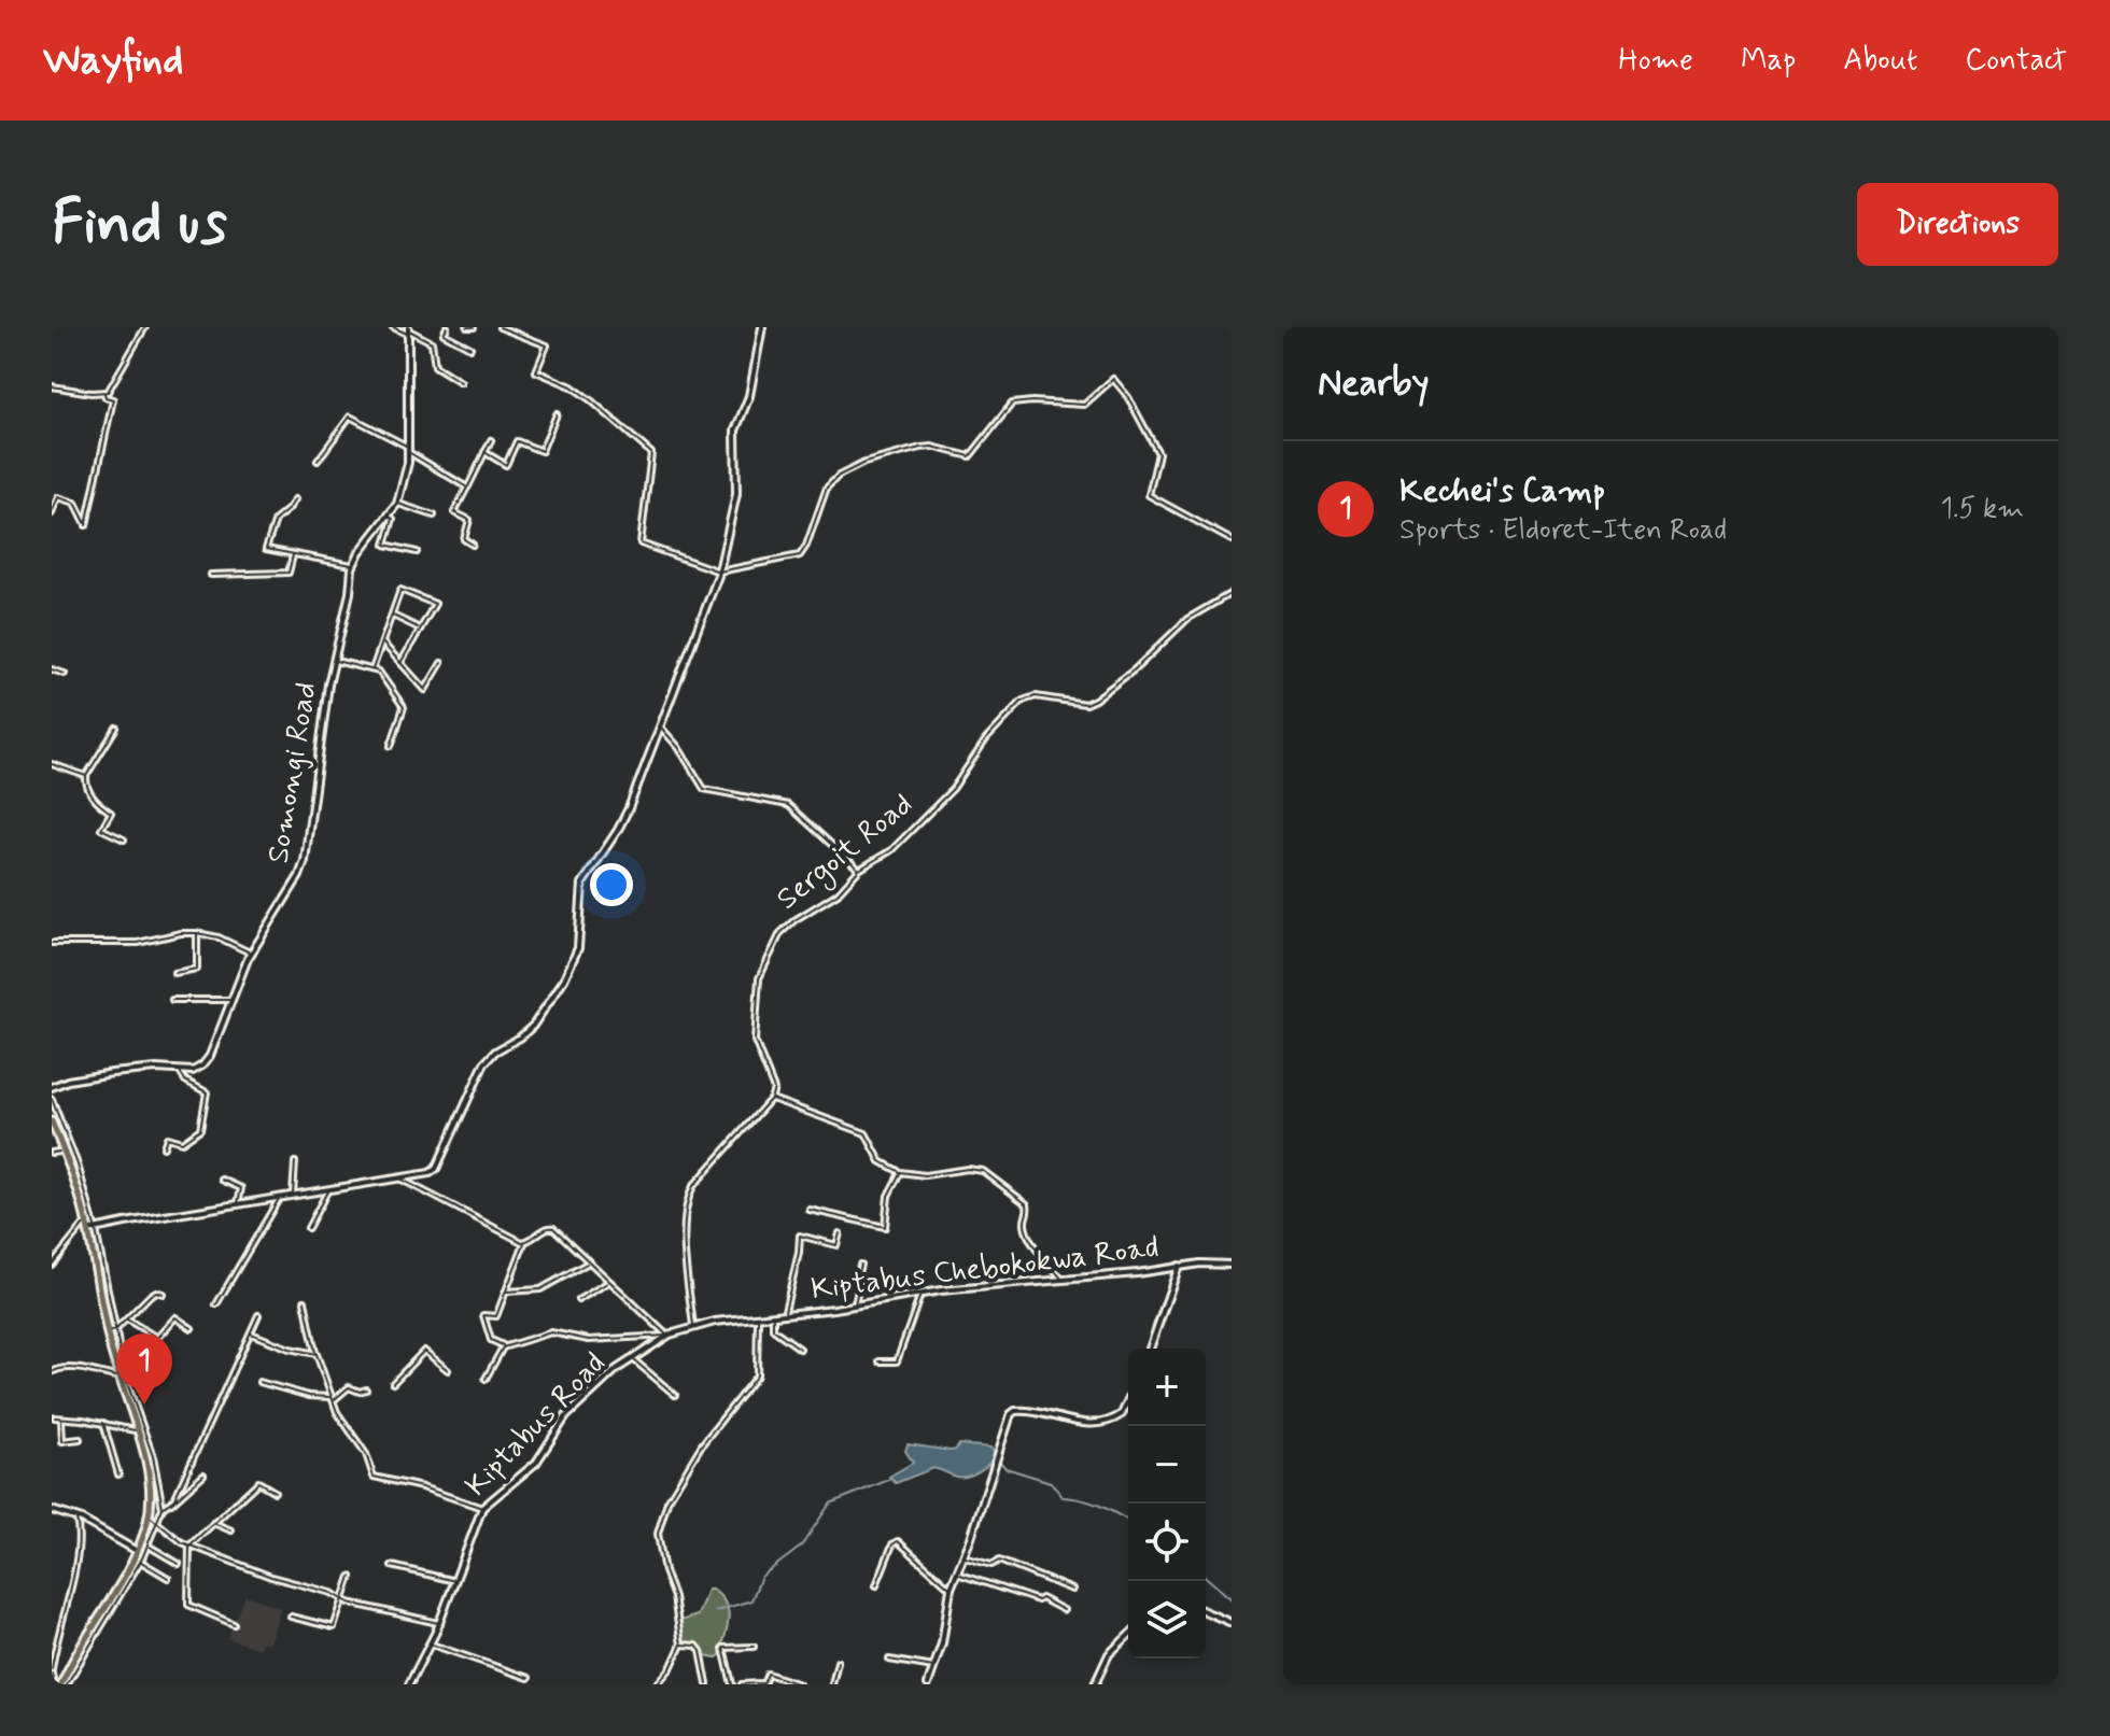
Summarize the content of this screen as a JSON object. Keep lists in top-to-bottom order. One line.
{"streets":{"street":["Somongi Road","Sergoit Road","Kiptabus Chebokokwa Road","Kiptabus Road"]},"crossings":[["Kiptabus Chebokokwa Road","Kiptabus Road"]],"page":{"header":"Wayfind","nav":["Home","Map","About","Contact"],"buttons":"Directions","title":"Find us","heading":"Nearby","list":[{"mark":"1","name":"Kechei's Camp","note":"Sports · Eldoret-Iten Road","value":"1.5 km"}],"pins":"1","map_buttons":["+","−"]}}
